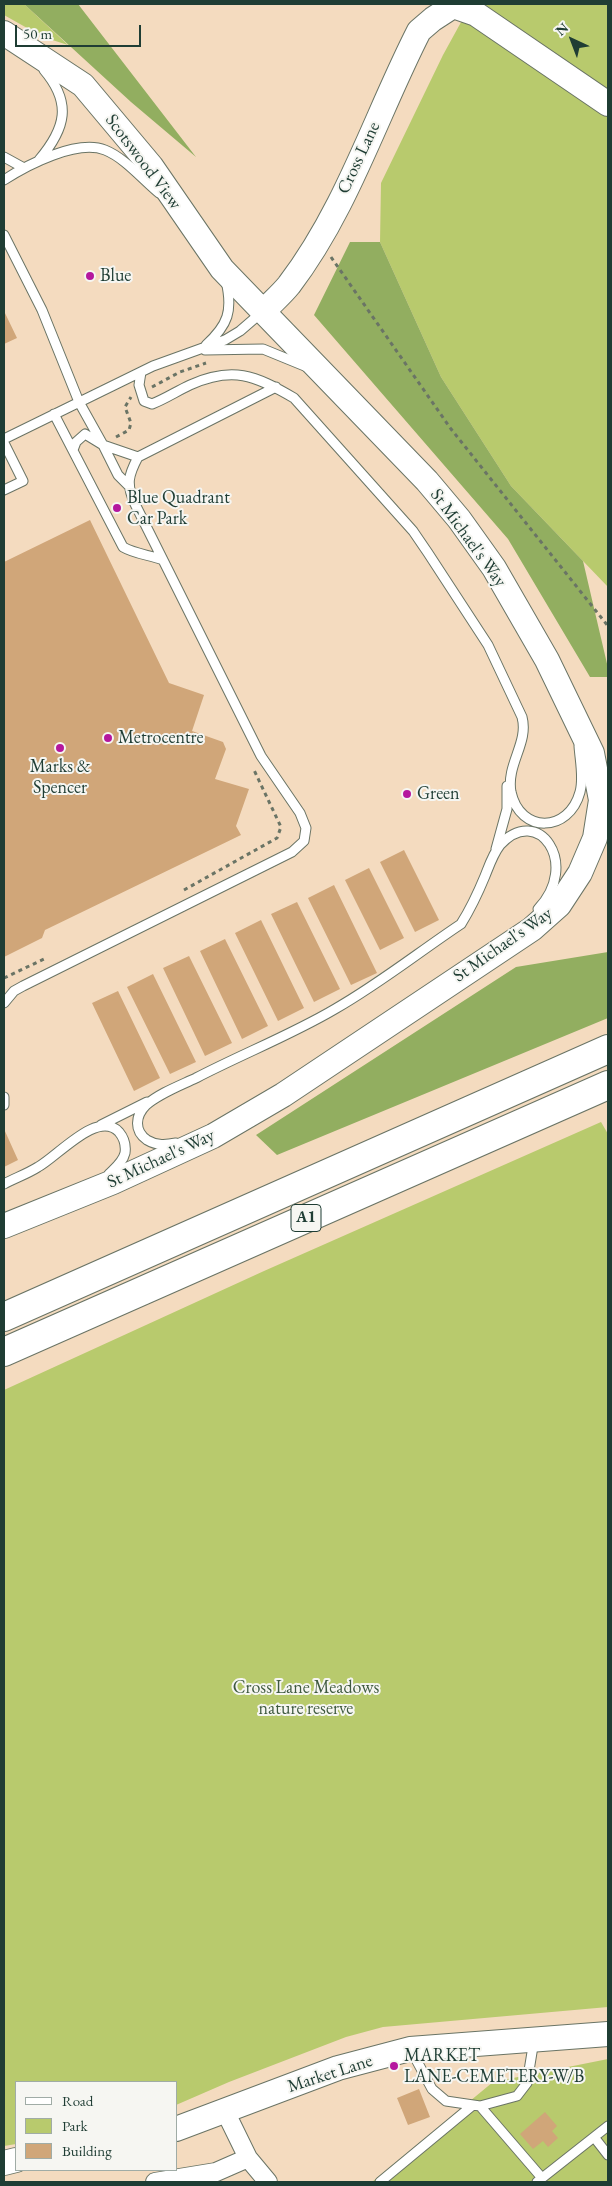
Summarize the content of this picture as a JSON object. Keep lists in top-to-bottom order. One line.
{"streets":{"highway":["A1"],"street":["Cross Lane","Scotswood View","St Michael's Way","Market Lane"]},"crossings":[["Cross Lane","Scotswood View"],["Cross Lane","St Michael's Way"],["Scotswood View","St Michael's Way"]],"parks":["Cross Lane Meadows nature reserve"],"places":["Blue","Blue Quadrant Car Park","Metrocentre","Marks & Spencer","Green","MARKET LANE-CEMETERY-W/B"],"legend":["Road","Park","Building"],"scale_bar":"50 m","north":"top left"}
